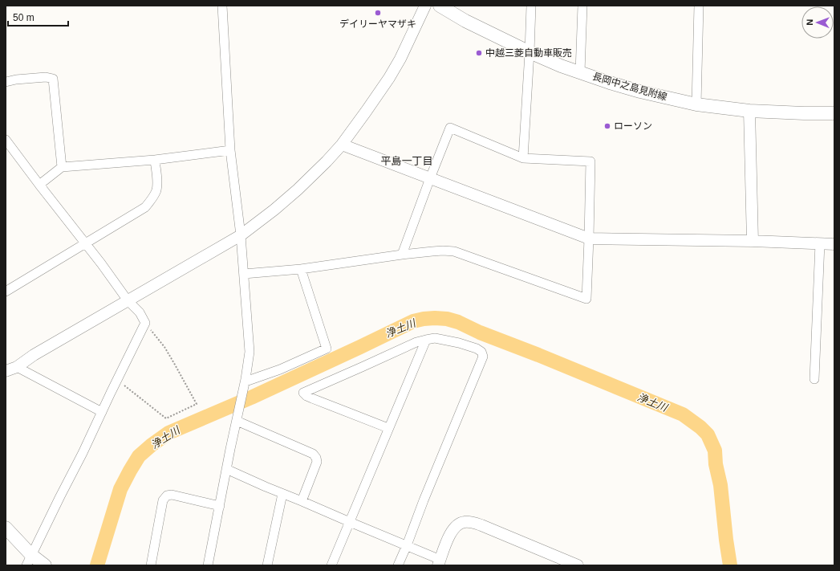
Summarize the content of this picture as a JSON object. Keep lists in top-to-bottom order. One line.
{"streets":{"main road":["長岡中之島見附線"]},"districts":["平島一丁目"],"water":["浄土川"],"places":["デイリーヤマザキ","中越三菱自動車販売","ローソン"],"scale_bar":"50 m","north":"left"}
